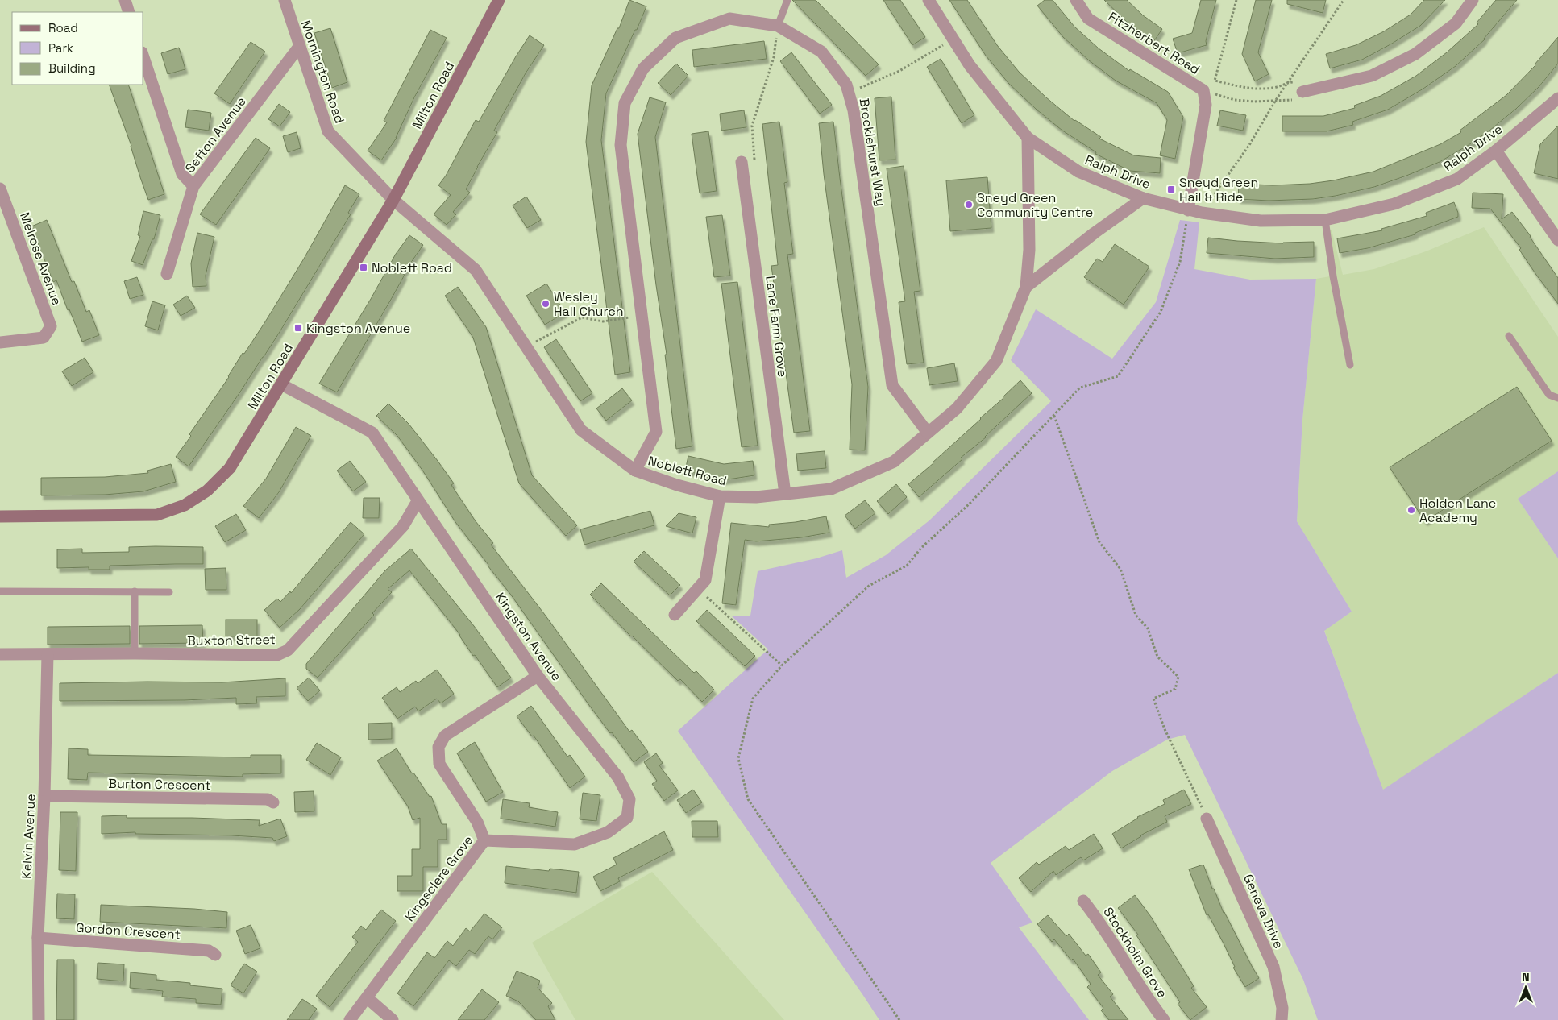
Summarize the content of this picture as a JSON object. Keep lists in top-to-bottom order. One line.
{"streets":{"street":["Fitzherbert Road","Mornington Road","Milton Road","Sefton Avenue","Ralph Drive","Brocklehurst Way","Melrose Avenue","Lane Farm Grove","Noblett Road","Kingston Avenue","Buxton Street","Burton Crescent","Kelvin Avenue","Kingsclere Grove","Geneva Drive","Gordon Crescent","Stockholm Grove"]},"crossings":[["Fitzherbert Road","Ralph Drive"],["Mornington Road","Milton Road"],["Mornington Road","Sefton Avenue"],["Mornington Road","Noblett Road"],["Milton Road","Noblett Road"],["Milton Road","Kingston Avenue"],["Ralph Drive","Noblett Road"],["Brocklehurst Way","Noblett Road"],["Lane Farm Grove","Noblett Road"],["Kingston Avenue","Buxton Street"],["Kingston Avenue","Kingsclere Grove"],["Buxton Street","Kelvin Avenue"],["Burton Crescent","Kelvin Avenue"],["Kelvin Avenue","Gordon Crescent"]],"places":{"transit":["Sneyd Green Hail & Ride","Noblett Road","Kingston Avenue"],"other":["Sneyd Green Community Centre","Wesley Hall Church","Holden Lane Academy"]},"legend":["Road","Park","Building"],"north":"top"}
